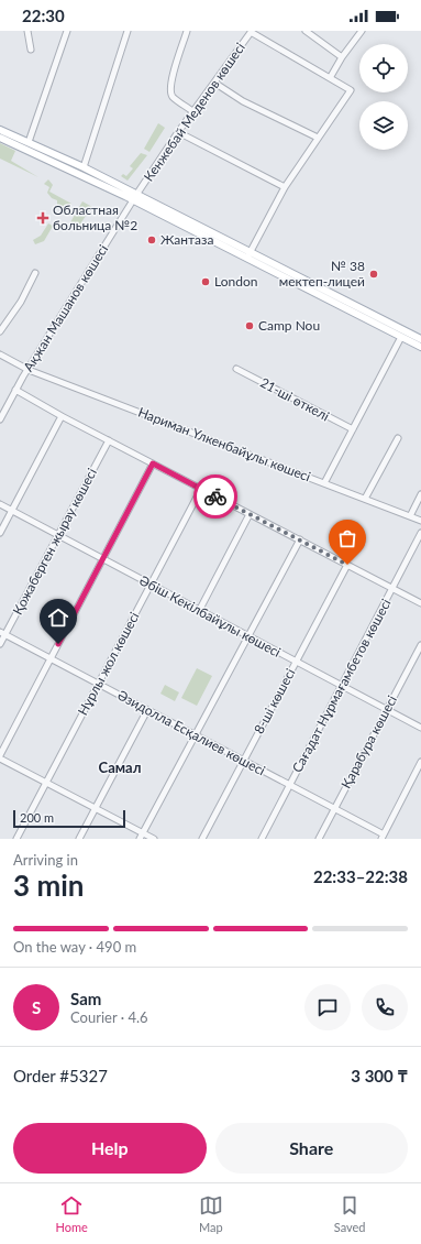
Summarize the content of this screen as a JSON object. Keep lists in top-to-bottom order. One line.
{"streets":{"street":["Кенжебай Меденов көшесі","Ақжан Машанов көшесі","21-ші өткелі","Нариман Үлкенбайұлы көшесі","Қожаберген жырау көшесі","Әбіш Кекілбайұлы көшесі","Нұрлы жол көшесі","Сағадат Нұрмағамбетов көшесі","8-шi көшесi","Әзидолла Есқалиев көшесі","Қарабура көшесі"]},"crossings":[["Кенжебай Меденов көшесі","Ақжан Машанов көшесі"],["Ақжан Машанов көшесі","Нариман Үлкенбайұлы көшесі"],["Қожаберген жырау көшесі","Әбіш Кекілбайұлы көшесі"],["Қожаберген жырау көшесі","Әзидолла Есқалиев көшесі"],["Әбіш Кекілбайұлы көшесі","Нұрлы жол көшесі"],["Әбіш Кекілбайұлы көшесі","Сағадат Нұрмағамбетов көшесі"],["Әбіш Кекілбайұлы көшесі","8-шi көшесi"],["Әбіш Кекілбайұлы көшесі","Қарабура көшесі"],["Нұрлы жол көшесі","Әзидолла Есқалиев көшесі"],["Сағадат Нұрмағамбетов көшесі","Әзидолла Есқалиев көшесі"],["8-шi көшесi","Әзидолла Есқалиев көшесі"],["Әзидолла Есқалиев көшесі","Қарабура көшесі"]],"districts":["Самал"],"places":{"health":["Областная больница №2"],"other":["Жантаза","№ 38 мектеп-лицей","London","Camp Nou"]},"scale_bar":"200 m","page":{"status":"22:30","scale":"200 m","heading":["3 min","Arriving in","22:33–22:38"],"panel":["Sam","Courier · 4.6","Order #5327","3 300 ₸"],"bar":"On the way · 490 m","round":"S","buttons":["Help","Share"],"tabs":["Home","Map","Saved"]}}
